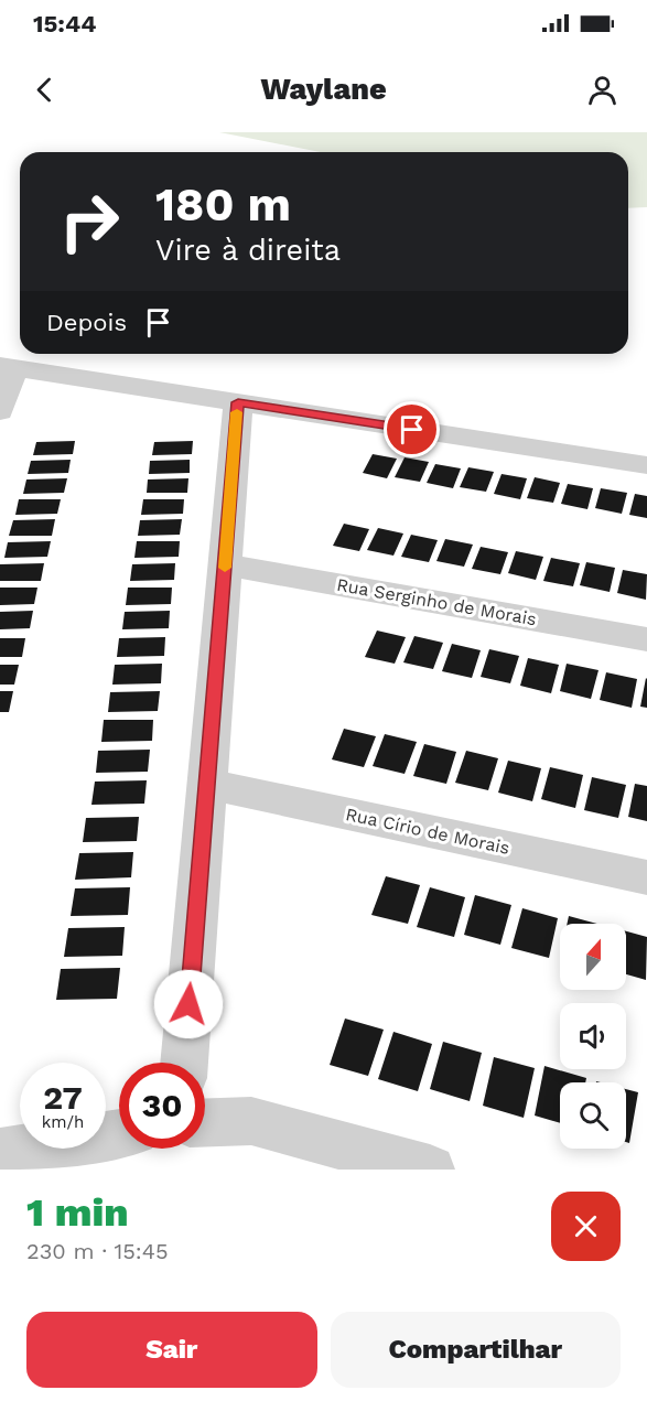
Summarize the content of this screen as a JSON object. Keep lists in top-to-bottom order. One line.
{"streets":{"street":["Rua Serginho de Morais","Rua Círio de Morais"]},"north":"top","page":{"status":"15:44","header":"Waylane","turn":["180 m","Vire à direita"],"then":"Depois","speed":"27 km/h","limit":"30","heading":["1 min","230 m · 15:45"],"buttons":["Sair","Compartilhar"]}}
